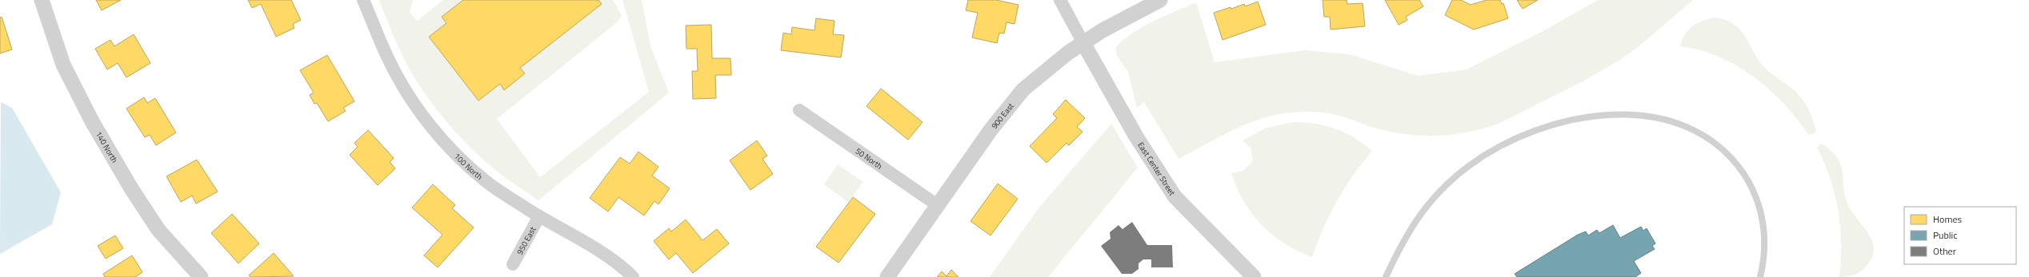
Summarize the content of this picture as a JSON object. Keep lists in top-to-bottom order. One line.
{"streets":{"street":["900 East","140 North","50 North","100 North","East Center Street","950 East"]},"crossings":[["900 East","50 North"],["900 East","East Center Street"],["100 North","950 East"]],"legend":["Homes","Public","Other"]}
